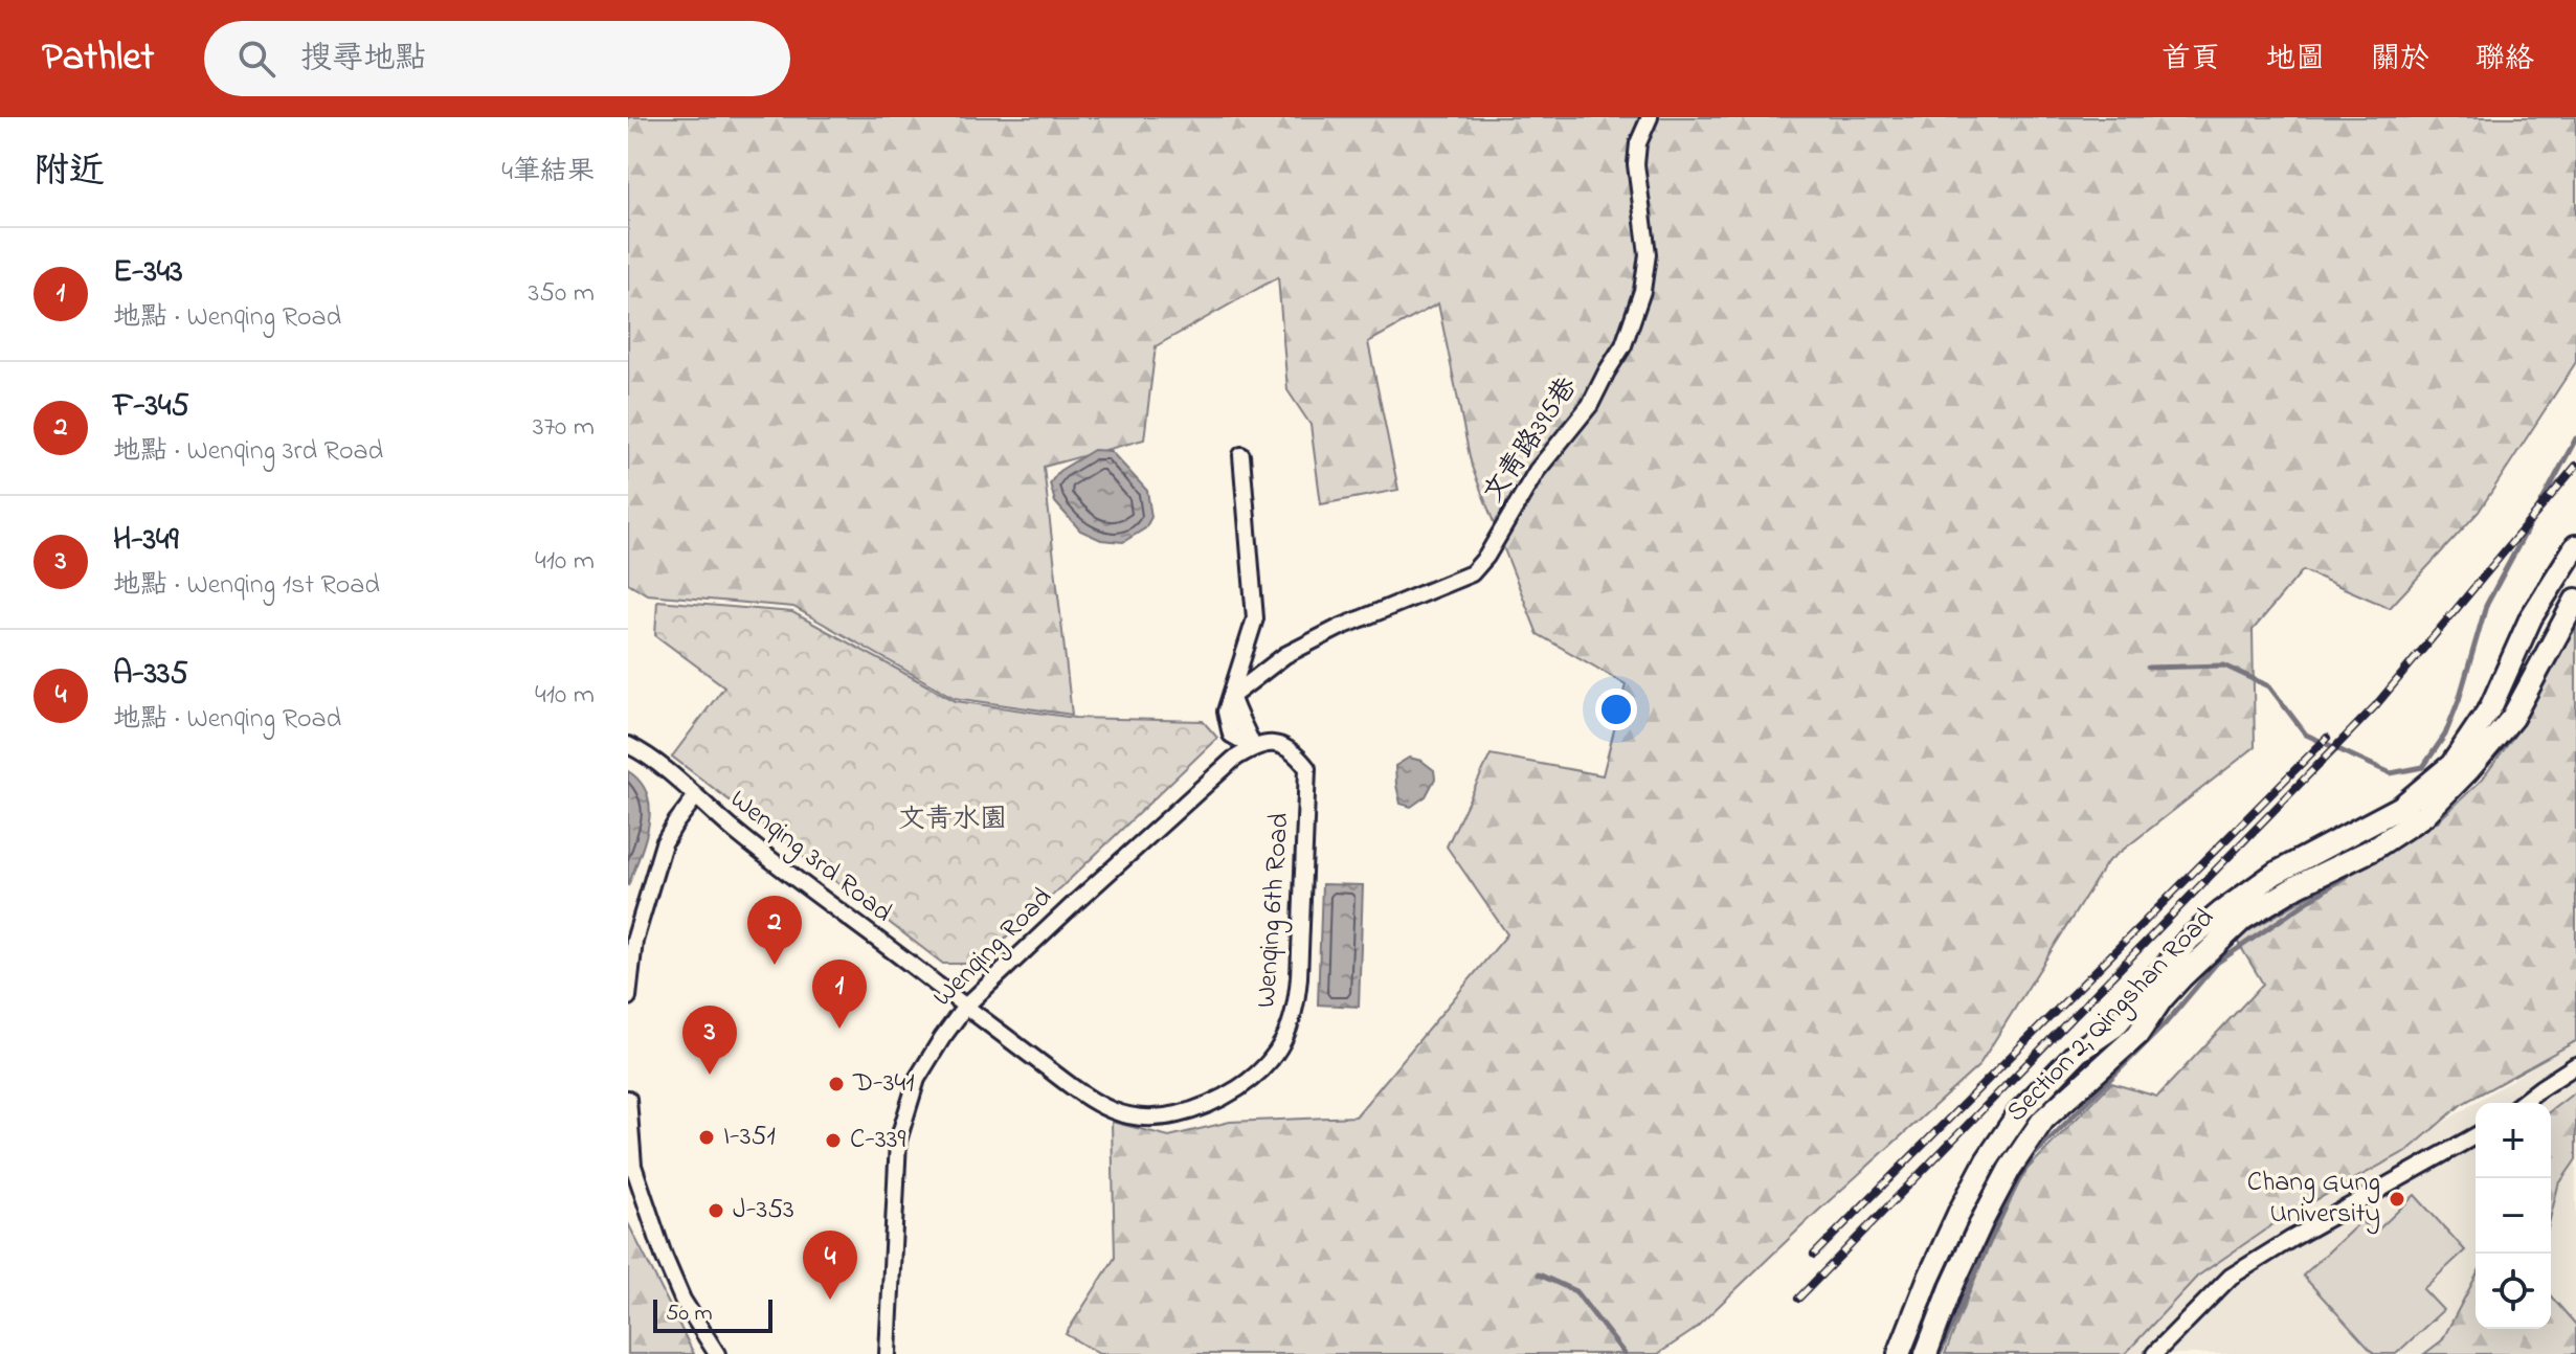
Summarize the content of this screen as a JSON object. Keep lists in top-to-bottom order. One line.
{"streets":{"street":["文青路395巷","Wenqing 3rd Road","Wenqing 6th Road","Wenqing Road","Section 2, Qingshan Road"]},"crossings":[["Wenqing 3rd Road","Wenqing 6th Road"],["Wenqing 3rd Road","Wenqing Road"],["Wenqing 6th Road","Wenqing Road"]],"parks":["文青水園"],"places":["D-341","I-351","C-339","Chang Gung University","J-353"],"scale_bar":"50 m","page":{"header":"Pathlet","search":"搜尋地點","nav":["首頁","地圖","關於","聯絡"],"heading":["附近","4筆結果"],"list":[{"mark":"1","name":"E-343","note":"地點 · Wenqing Road","value":"350 m"},{"mark":"2","name":"F-345","note":"地點 · Wenqing 3rd Road","value":"370 m"},{"mark":"3","name":"H-349","note":"地點 · Wenqing 1st Road","value":"410 m"},{"mark":"4","name":"A-335","note":"地點 · Wenqing Road","value":"410 m"}],"pins":["2","1","3","4"],"map_buttons":["+","−"],"scale":"50 m"}}
